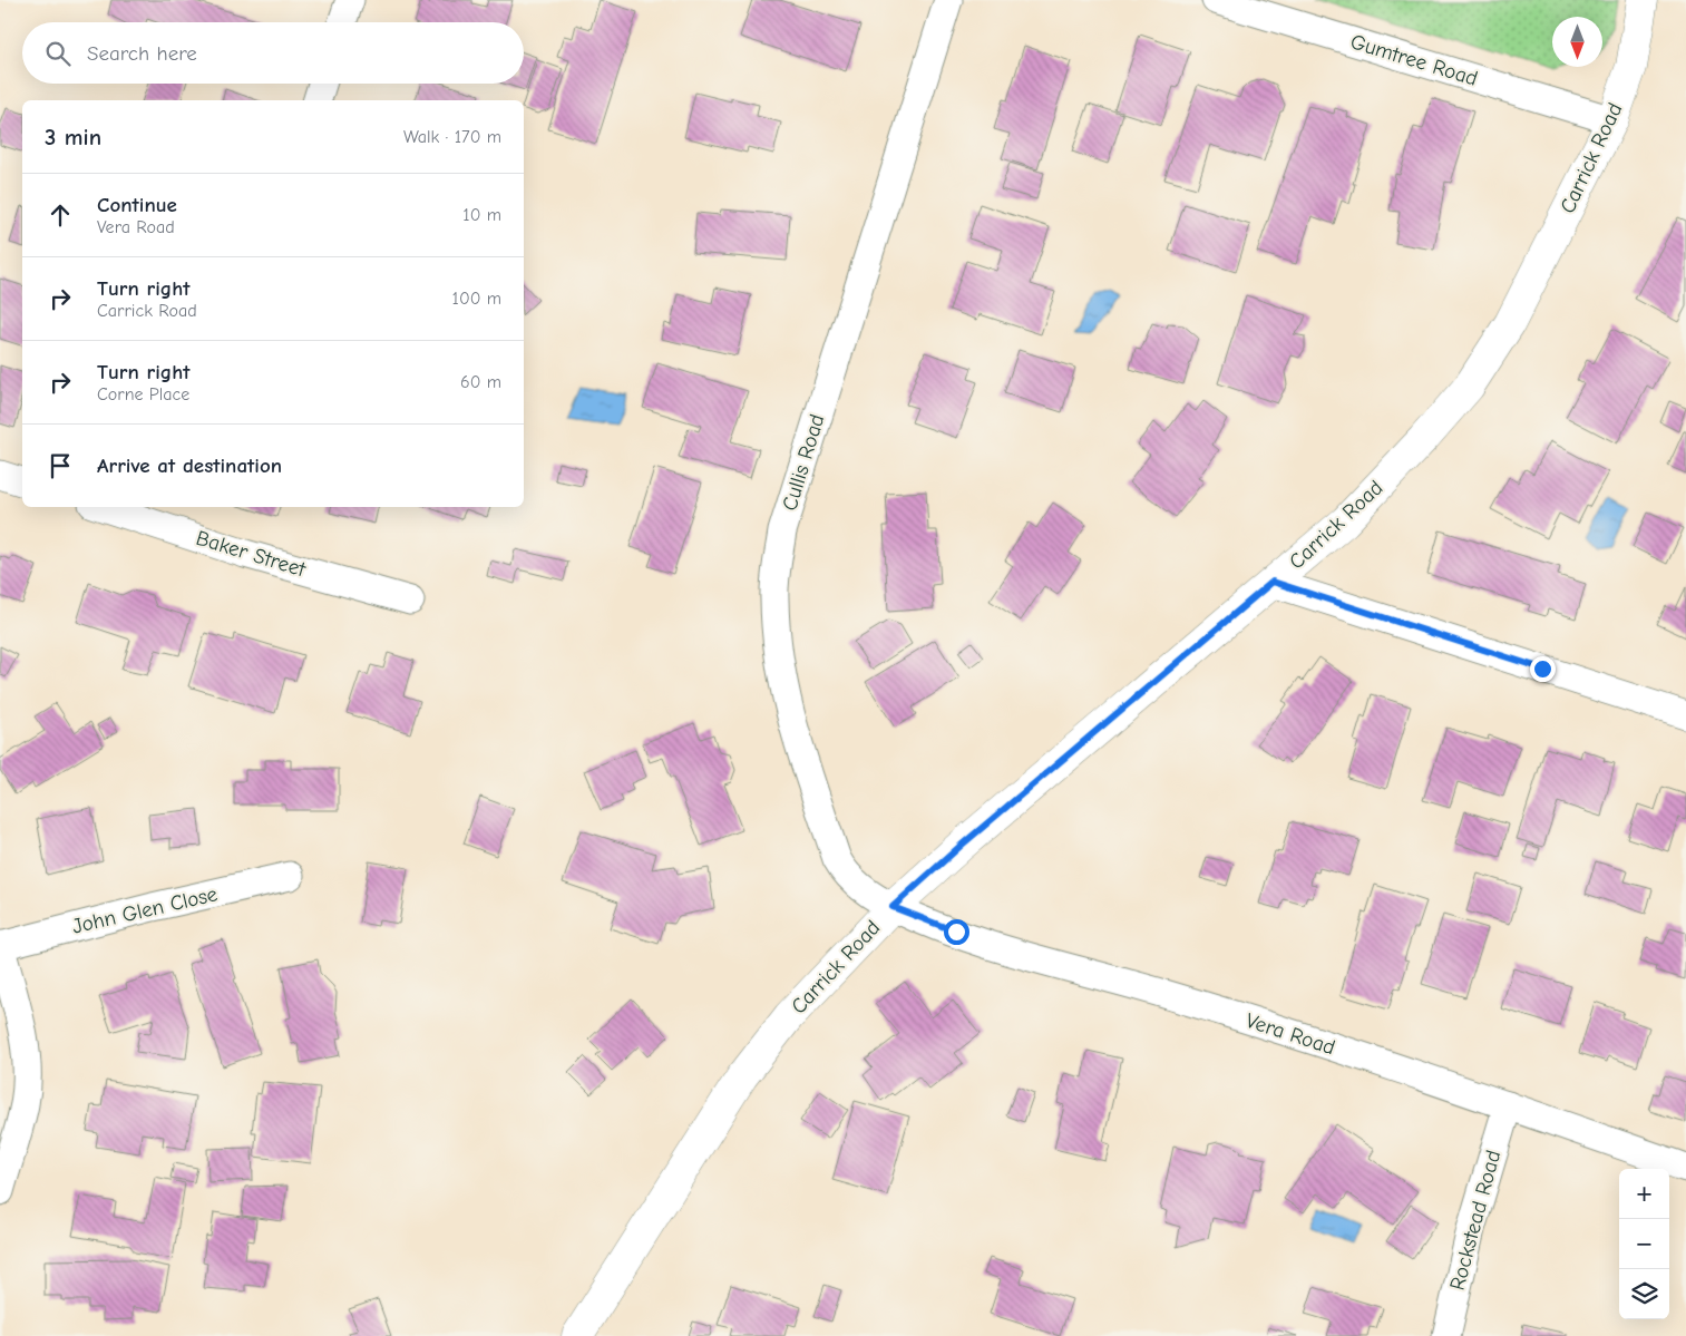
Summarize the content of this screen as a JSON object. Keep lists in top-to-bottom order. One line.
{"streets":{"street":["Gumtree Road","Carrick Road","Cullis Road","Baker Street","John Glen Close","Vera Road","Rockstead Road"]},"crossings":[["Gumtree Road","Carrick Road"],["Carrick Road","Cullis Road"],["Carrick Road","Vera Road"],["Cullis Road","Vera Road"],["Vera Road","Rockstead Road"]],"north":"bottom","page":{"search":"Search here","heading":["3 min","Walk · 170 m"],"list":[["Continue","Vera Road","10 m"],["Turn right","Carrick Road","100 m"],["Turn right","Corne Place","60 m"],"Arrive at destination"],"map_buttons":["+","−"]}}
